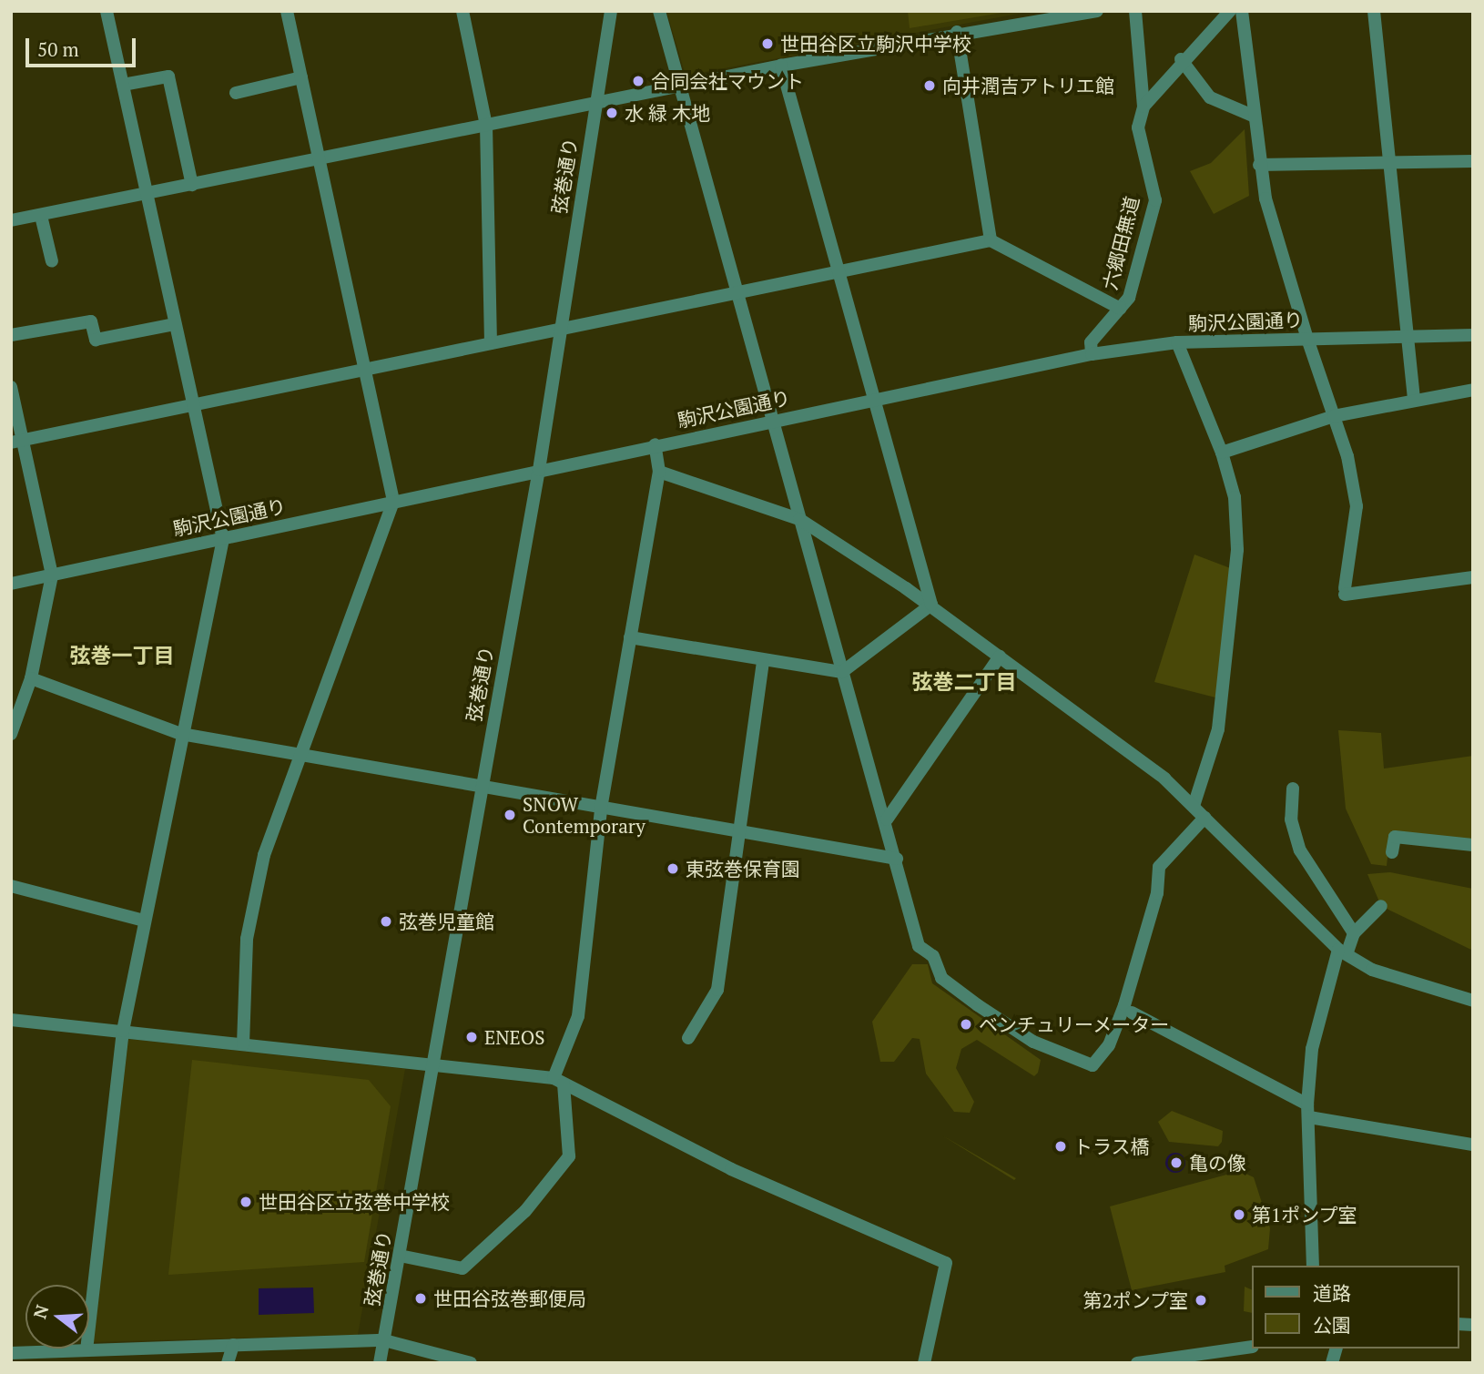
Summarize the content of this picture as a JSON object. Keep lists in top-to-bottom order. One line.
{"streets":{"street":["弦巻通り","六郷田無道","駒沢公園通り"]},"crossings":[["弦巻通り","駒沢公園通り"],["六郷田無道","駒沢公園通り"]],"districts":["弦巻一丁目","弦巻二丁目"],"places":["世田谷区立駒沢中学校","合同会社マウント","向井潤吉アトリエ館","水 緑 木地","SNOW Contemporary","東弦巻保育園","弦巻児童館","ベンチュリーメーター","ENEOS","トラス橋","亀の像","世田谷区立弦巻中学校","第1ポンプ室","世田谷弦巻郵便局","第2ポンプ室"],"legend":["道路","公園"],"scale_bar":"50 m","north":"left"}
